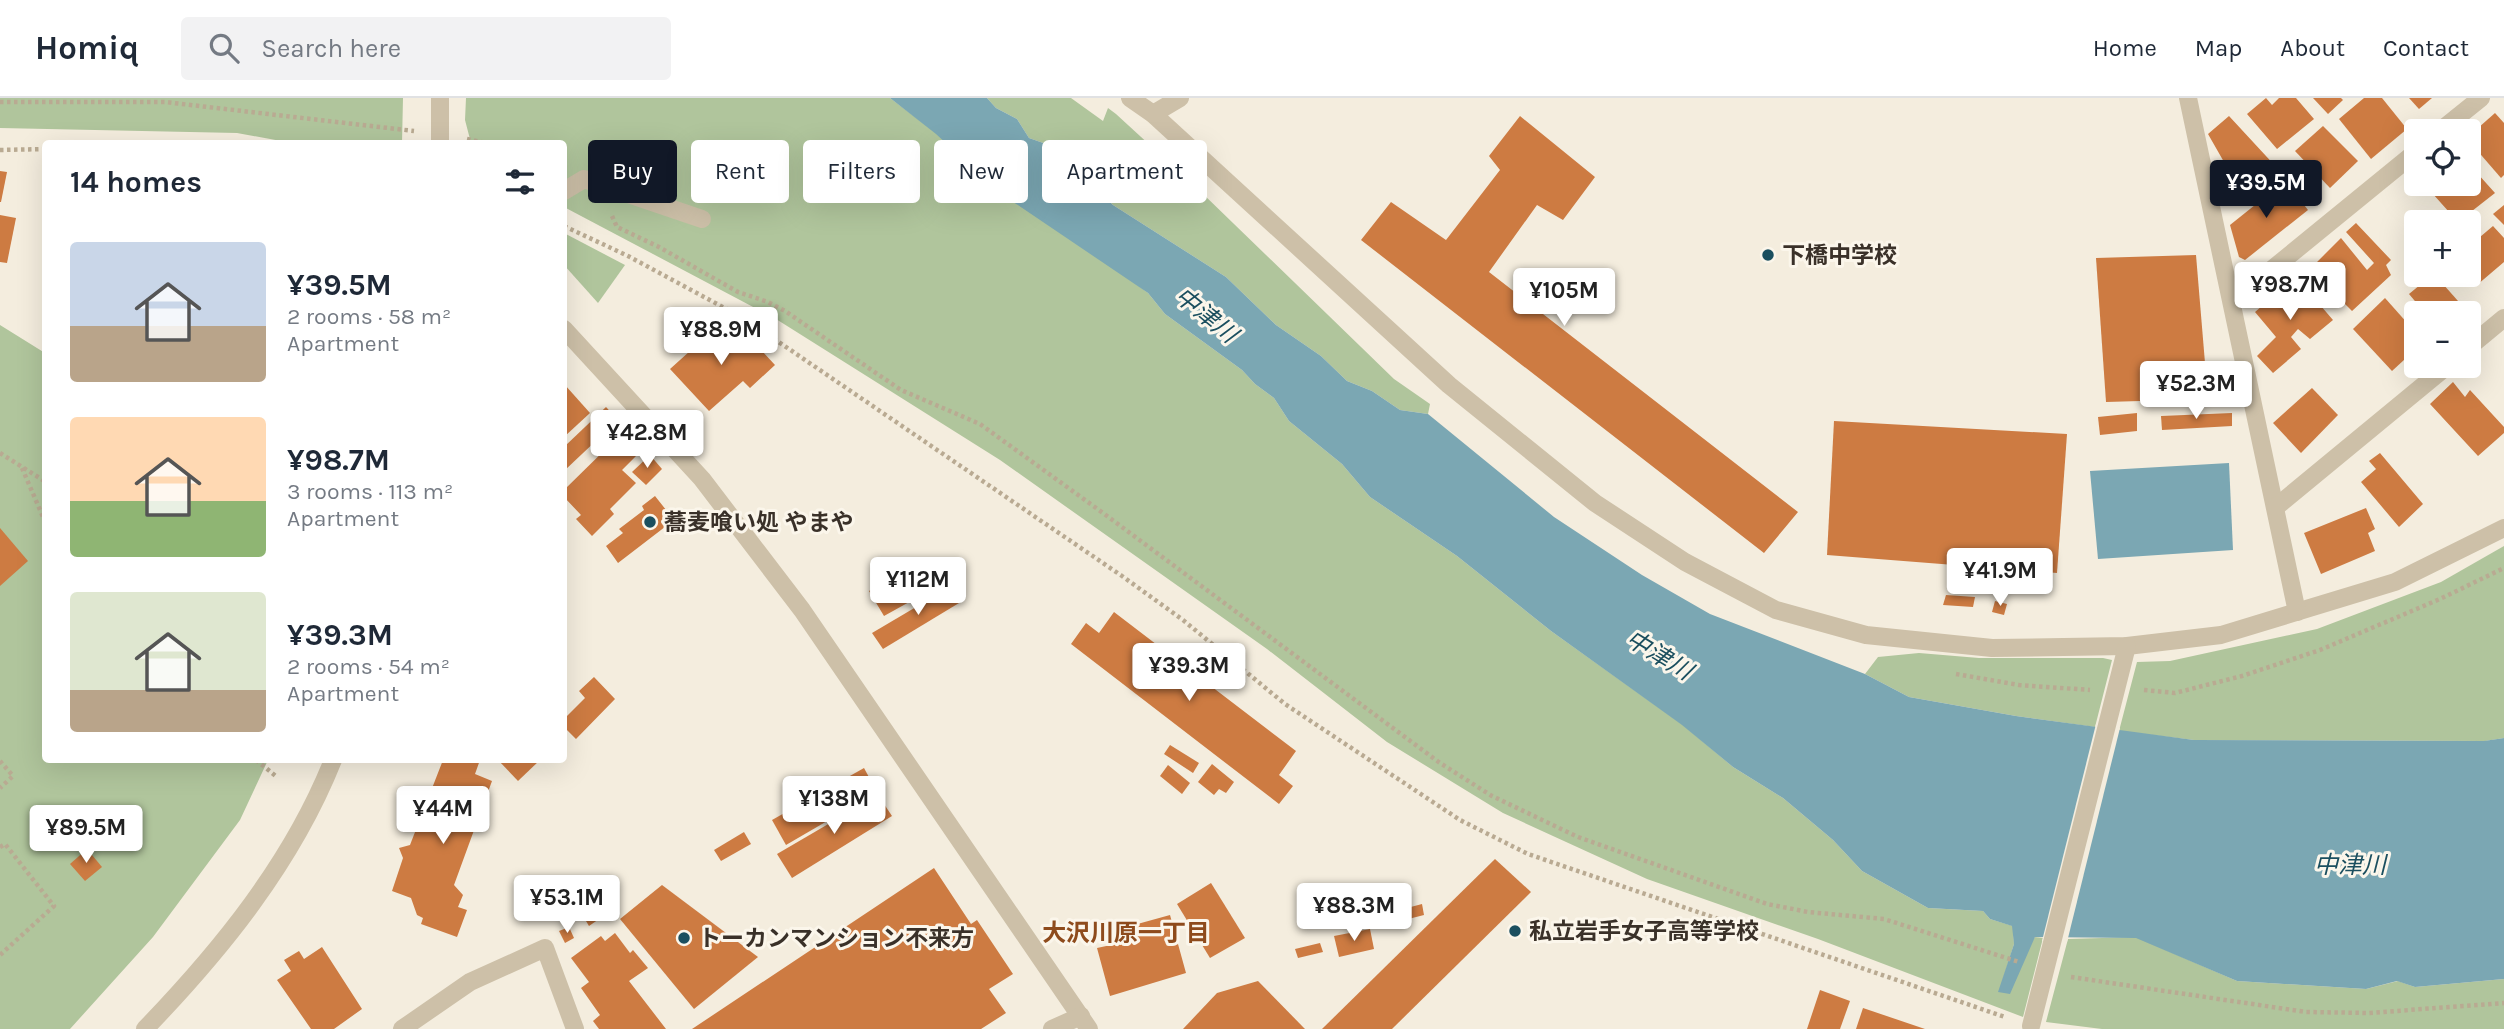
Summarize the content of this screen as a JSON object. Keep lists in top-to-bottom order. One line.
{"districts":["大沢川原一丁目"],"water":["中津川"],"places":["下橋中学校","蕎麦喰い処 やまや","私立岩手女子高等学校","トーカンマンション不来方"],"page":{"header":"Homiq","search":"Search here","nav":["Home","Map","About","Contact"],"map_buttons":["+","−"],"chip":["Buy","Rent","Filters","New","Apartment"],"heading":"14 homes","price":["¥39.5M","¥98.7M","¥105M","¥88.9M","¥52.3M","¥42.8M","¥41.9M","¥112M","¥39.3M","¥138M","¥44M","¥89.5M","¥53.1M","¥88.3M"],"list":[{"name":"¥39.5M","note":"2 rooms · 58 m² · Apartment"},{"name":"¥98.7M","note":"3 rooms · 113 m² · Apartment"},{"name":"¥39.3M","note":"2 rooms · 54 m² · Apartment"}]}}
